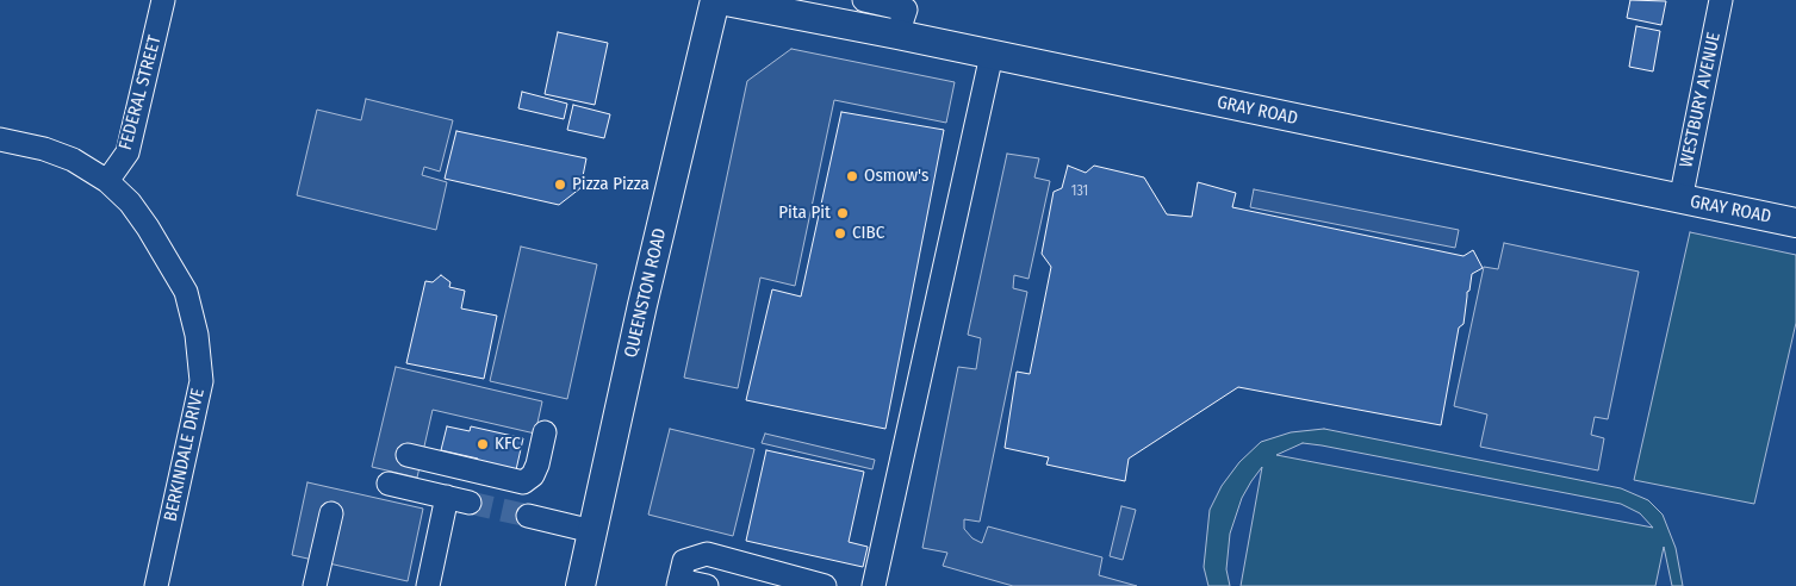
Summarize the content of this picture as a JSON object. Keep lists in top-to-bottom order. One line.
{"streets":{"main road":["GRAY ROAD","QUEENSTON ROAD"],"street":["FEDERAL STREET","WESTBURY AVENUE","BERKINDALE DRIVE"]},"crossings":[["FEDERAL STREET","BERKINDALE DRIVE"],["WESTBURY AVENUE","GRAY ROAD"]],"places":["Osmow's","Pizza Pizza","Pita Pit","CIBC","KFC"],"house_numbers":["131"]}
